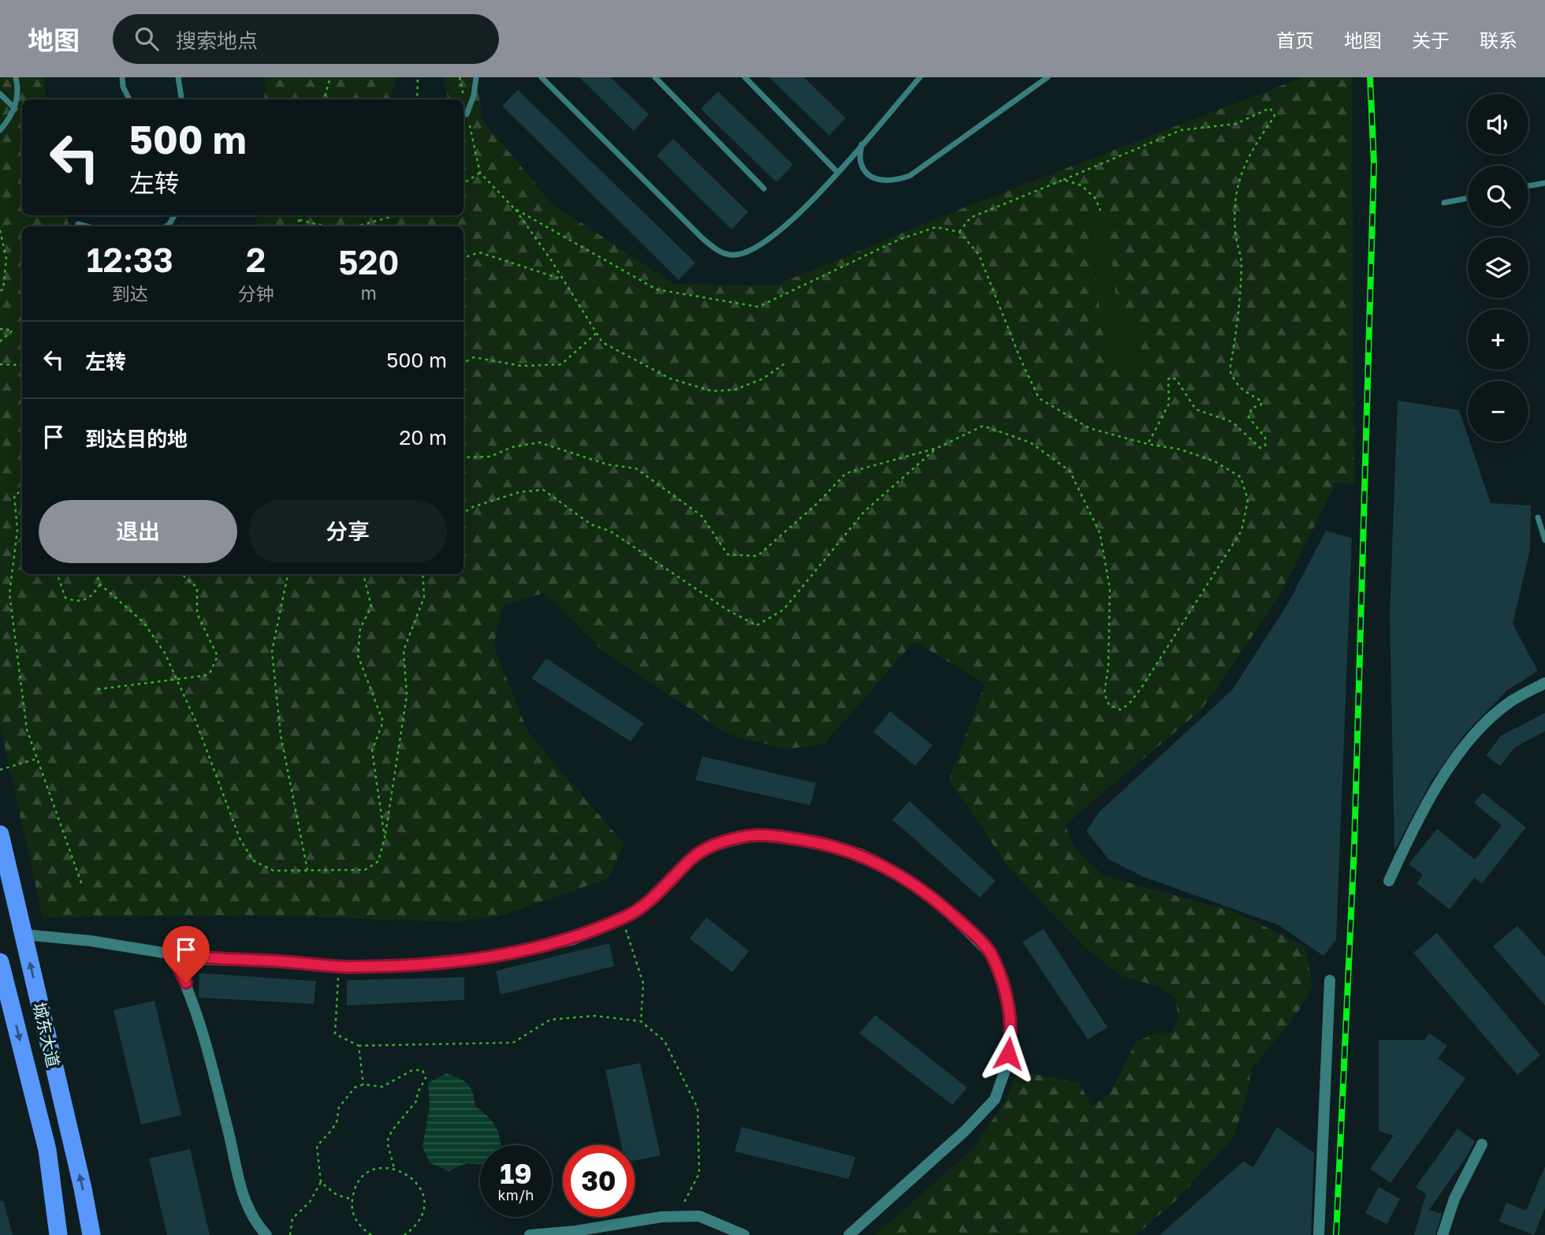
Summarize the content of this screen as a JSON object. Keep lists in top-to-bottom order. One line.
{"streets":{"main road":["城东大道"]},"page":{"header":"地图","search":"搜索地点","nav":["首页","地图","关于","联系"],"map_buttons":["+","−"],"turn":["500 m","左转"],"eta":["12:33","到达","2","分钟","520","m"],"list":[{"name":"左转","value":"500 m"},{"name":"到达目的地","value":"20 m"}],"buttons":["退出","分享"],"speed":"19 km/h","limit":"30"}}
